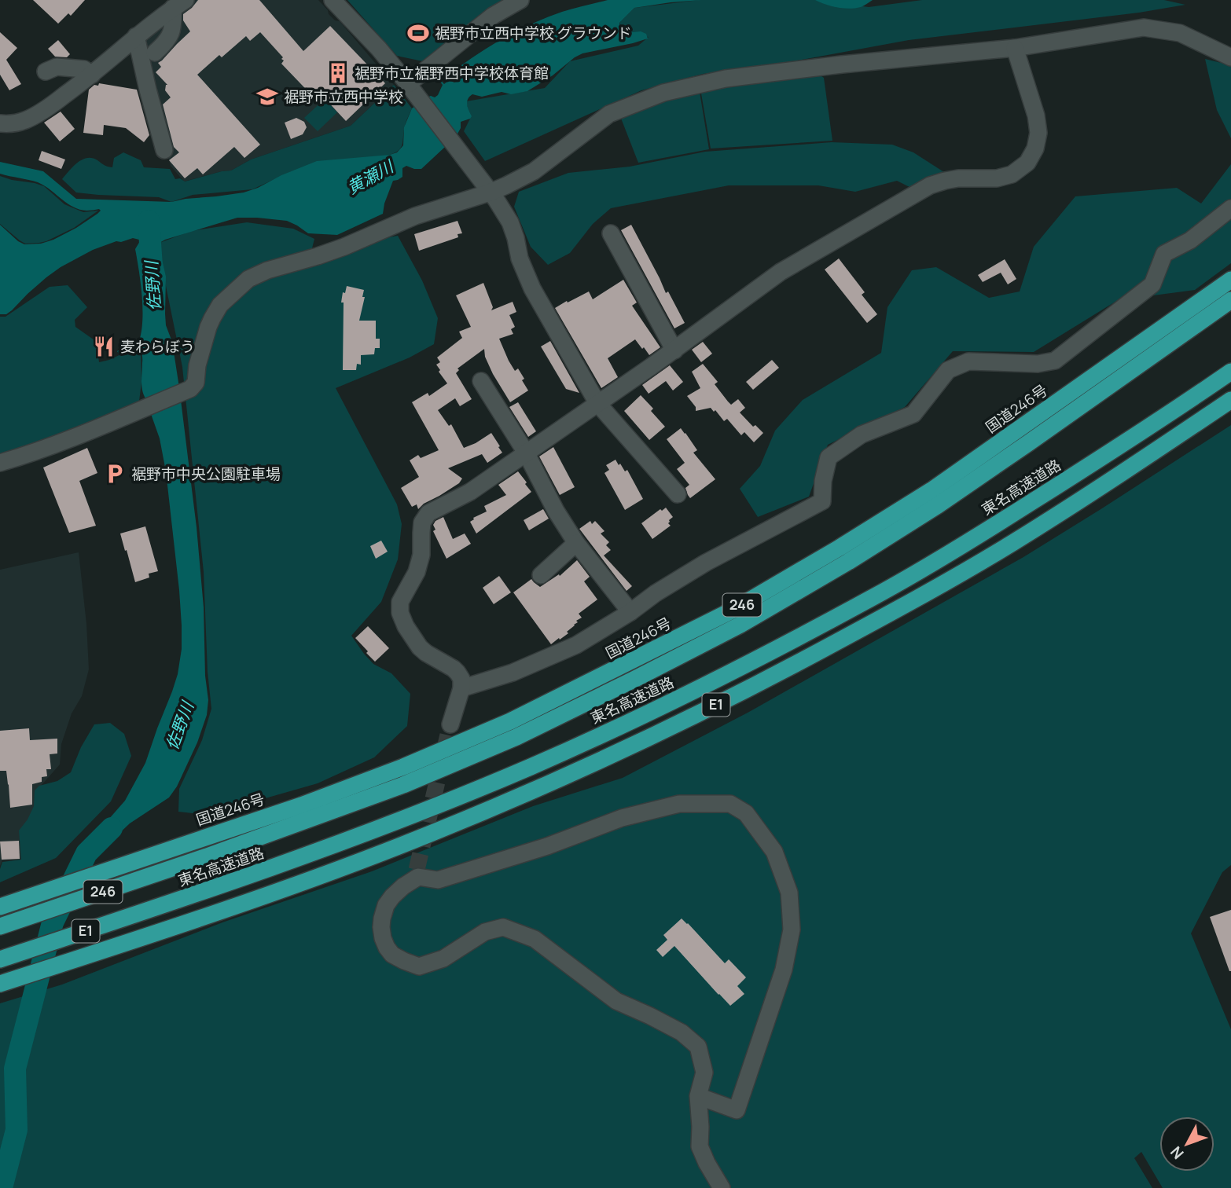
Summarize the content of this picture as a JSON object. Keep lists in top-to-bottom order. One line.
{"streets":{"highway":["国道246号","東名高速道路","246","E1"]},"water":["黄瀬川","佐野川"],"places":{"sports":["裾野市立西中学校 グラウンド"],"building":["裾野市立裾野西中学校体育館"],"school or university":["裾野市立西中学校"],"restaurant":["麦わらぼう"],"parking":["裾野市中央公園駐車場"]},"north":"bottom left"}
